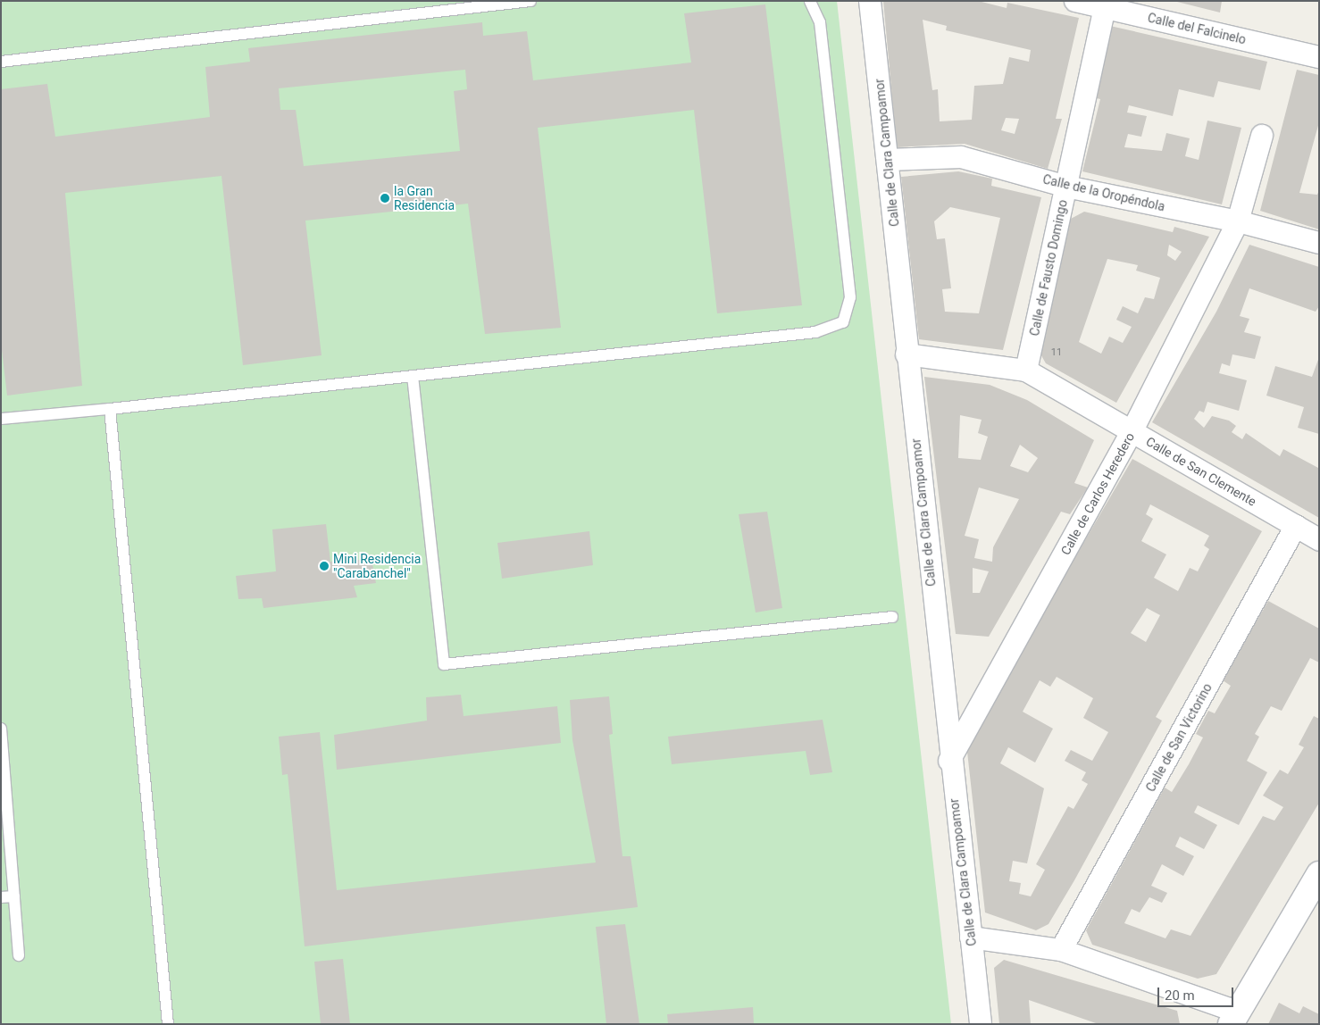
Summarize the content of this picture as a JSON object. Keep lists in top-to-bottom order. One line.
{"streets":{"street":["Calle del Falcinelo","Calle de Clara Campoamor","Calle de la Oropéndola","Calle de Fausto Domingo","Calle de San Clemente","Calle de Carlos Heredero","Calle de San Victorino"]},"crossings":[["Calle del Falcinelo","Calle de Fausto Domingo"],["Calle de Clara Campoamor","Calle de la Oropéndola"],["Calle de Clara Campoamor","Calle de San Clemente"],["Calle de Clara Campoamor","Calle de Carlos Heredero"],["Calle de la Oropéndola","Calle de Fausto Domingo"],["Calle de la Oropéndola","Calle de Carlos Heredero"],["Calle de Fausto Domingo","Calle de San Clemente"],["Calle de San Clemente","Calle de Carlos Heredero"],["Calle de San Clemente","Calle de San Victorino"]],"places":["la Gran Residencia","Mini Residencia \"Carabanchel\""],"house_numbers":["11"],"scale_bar":"20 m"}
